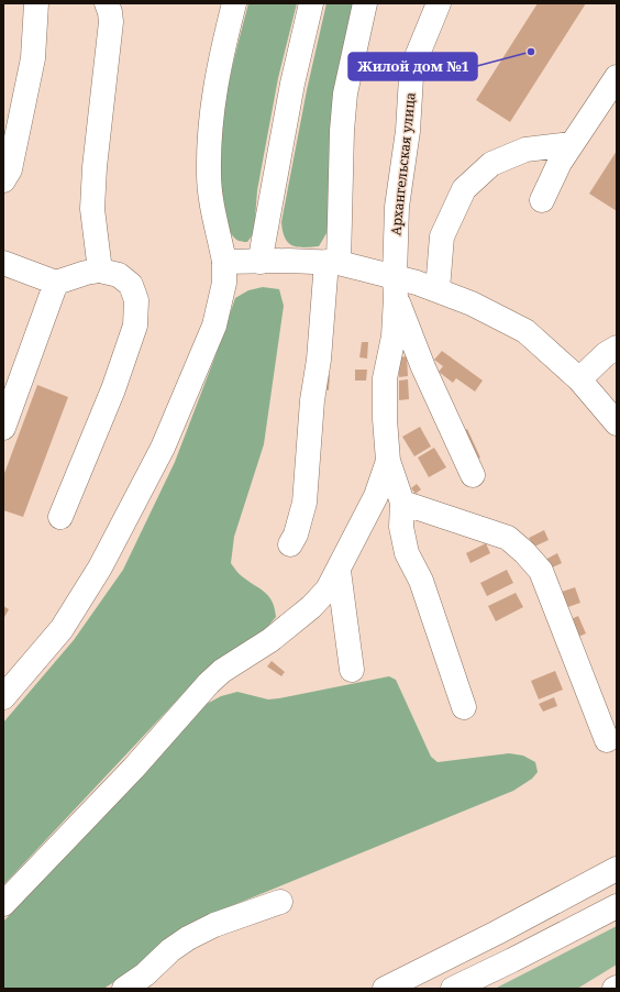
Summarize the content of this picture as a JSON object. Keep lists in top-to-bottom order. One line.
{"streets":{"main road":["Архангельская улица"]},"places":["Жилой дом №1"]}
